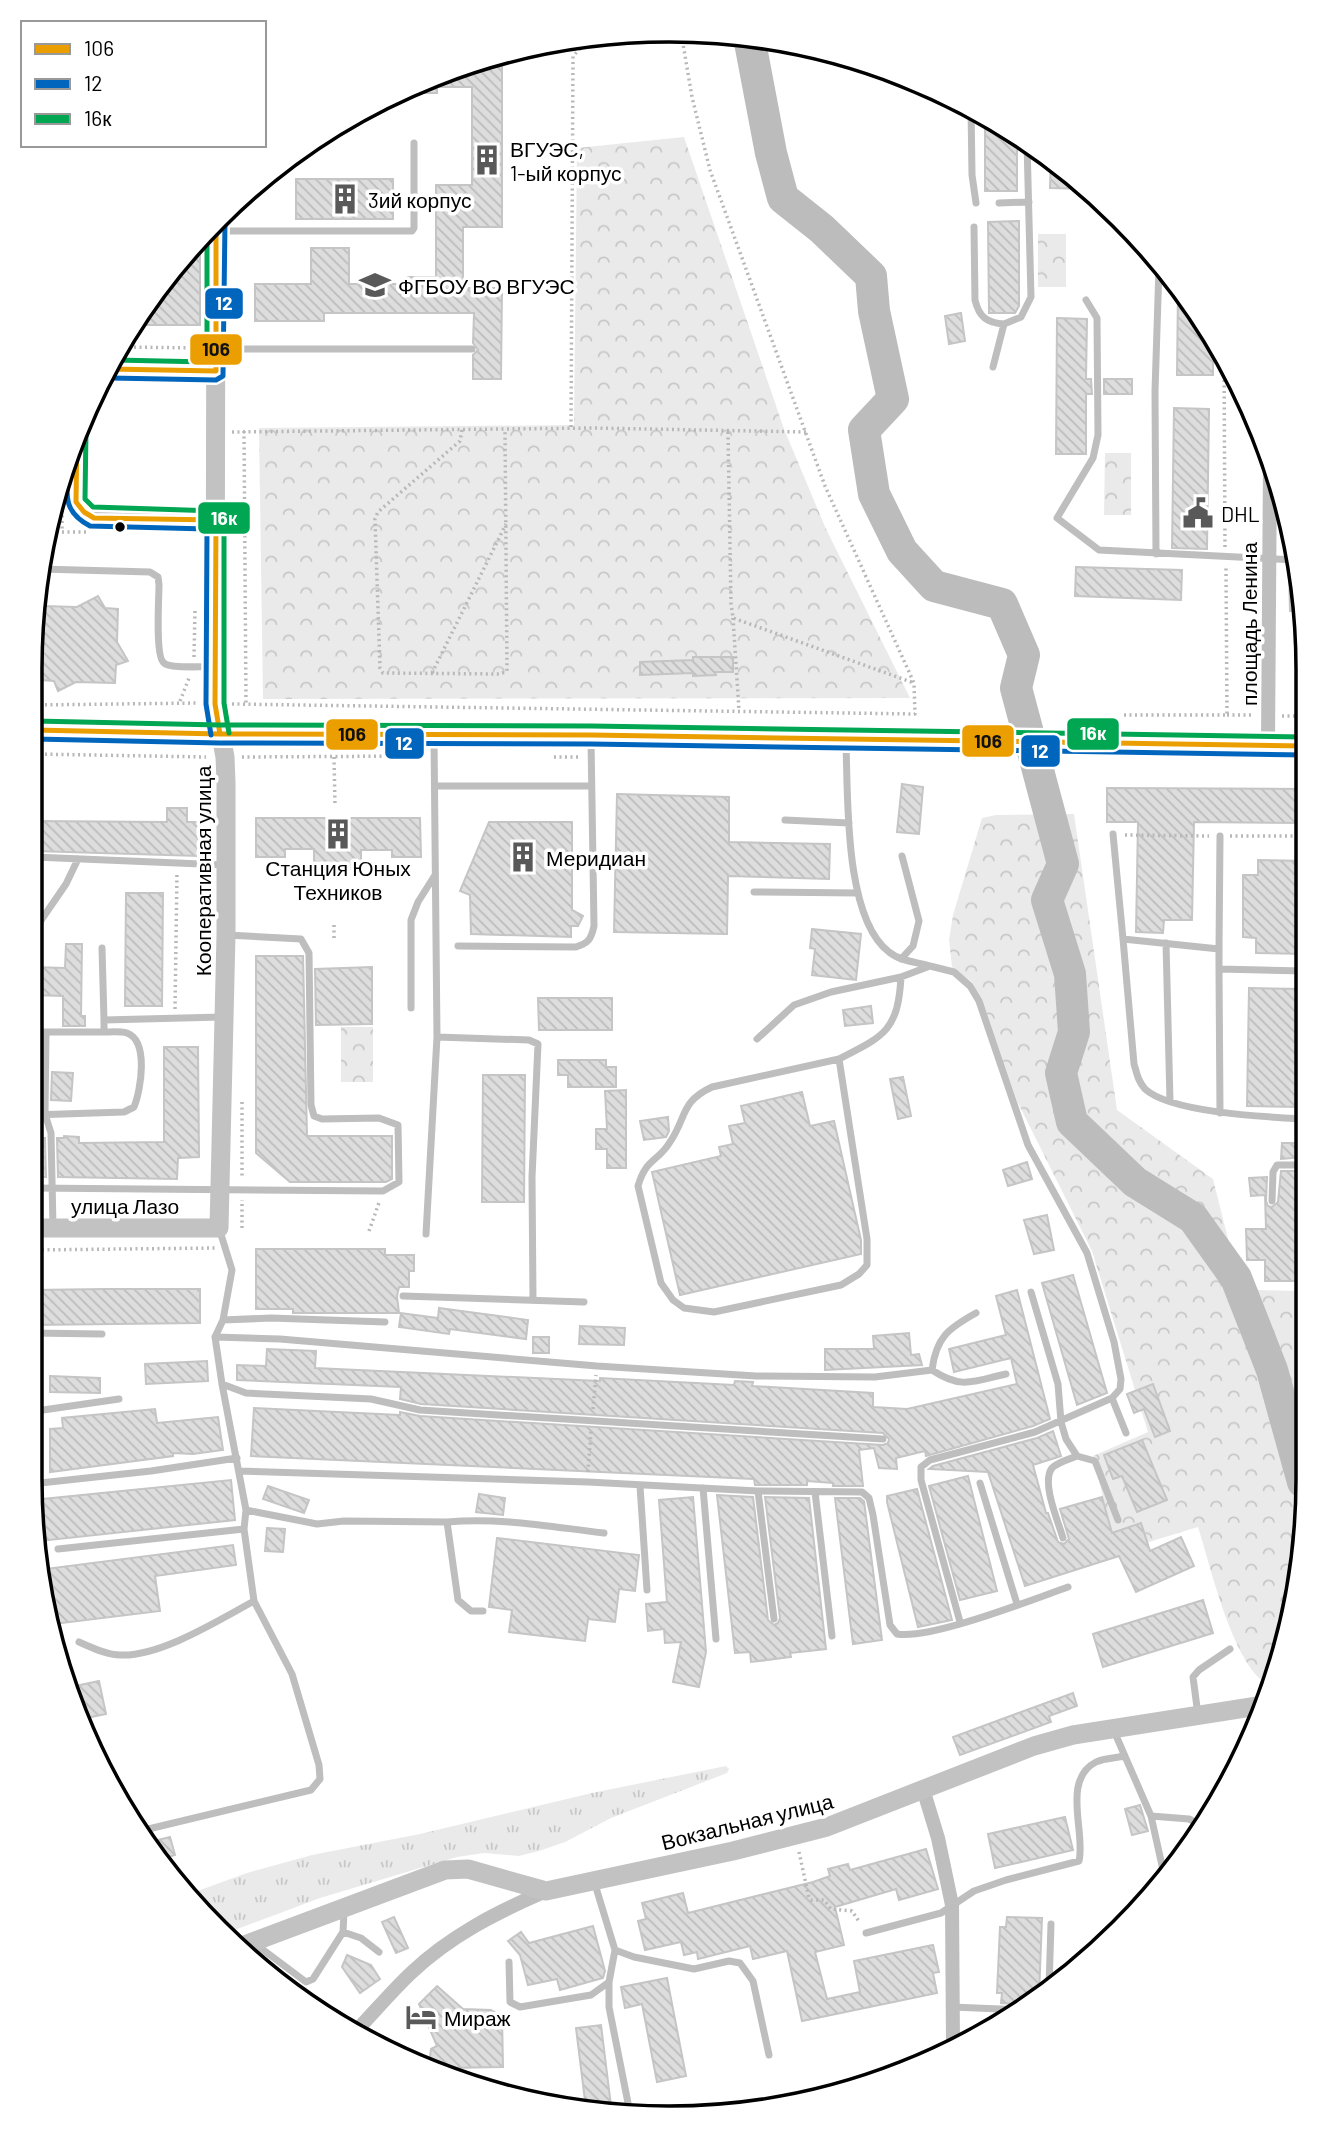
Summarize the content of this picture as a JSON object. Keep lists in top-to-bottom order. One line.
{"streets":{"main road":["Кооперативная улица","улица Лазо","Вокзальная улица"],"street":["площадь Ленина"]},"crossings":[["Кооперативная улица","улица Лазо"]],"places":{"building":["ВГУЭС, 1-ый корпус","3ий корпус","Станция Юных Техников","Меридиан"],"school or university":["ФГБОУ ВО ВГУЭС"],"public building":["DHL"],"hotel":["Мираж"]},"lines":["transit line 12","transit line 106","transit line 16к"],"legend":["106","12","16к"]}
